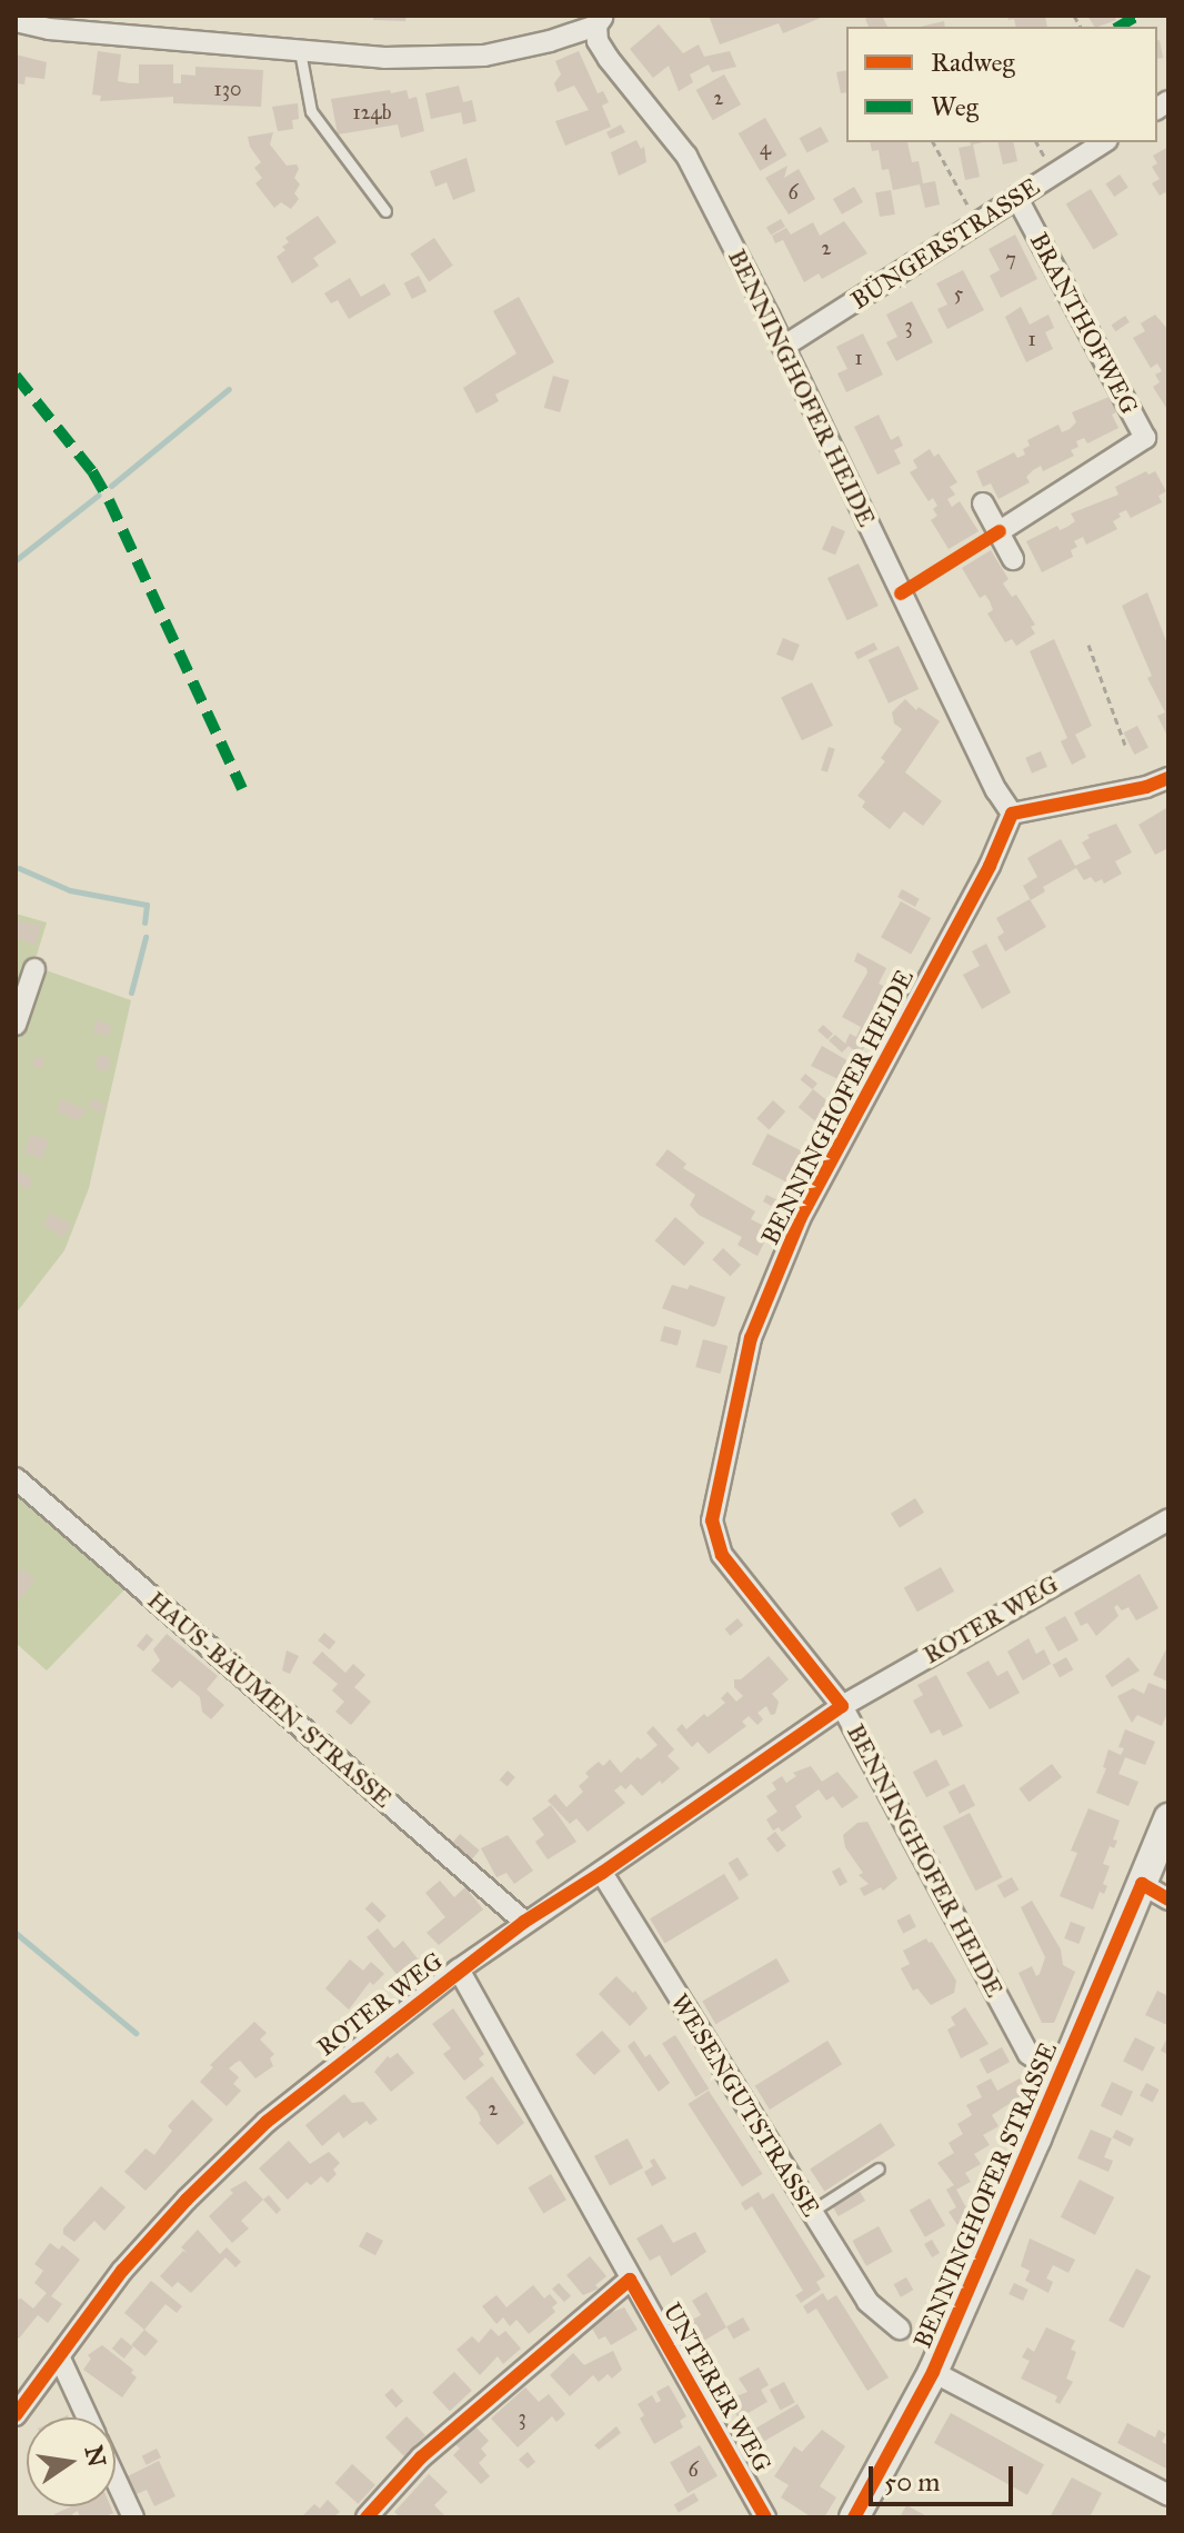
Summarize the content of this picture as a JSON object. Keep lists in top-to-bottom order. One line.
{"streets":{"main road":["BENNINGHOFER STRASSE"],"street":["BÜNGERSTRASSE","BRANTHOFWEG","BENNINGHOFER HEIDE","ROTER WEG","HAUS-BÄUMEN-STRASSE","WESENGUTSTRASSE","UNTERER WEG"]},"crossings":[["BÜNGERSTRASSE","BRANTHOFWEG"],["BÜNGERSTRASSE","BENNINGHOFER HEIDE"],["BENNINGHOFER HEIDE","ROTER WEG"],["BENNINGHOFER HEIDE","BENNINGHOFER STRASSE"],["ROTER WEG","HAUS-BÄUMEN-STRASSE"],["ROTER WEG","WESENGUTSTRASSE"],["ROTER WEG","UNTERER WEG"]],"house_numbers":["130","2","124b","4","6","2","7","5","3","1","1","2","3","6"],"legend":["Radweg","Weg"],"scale_bar":"50 m","north":"right"}
